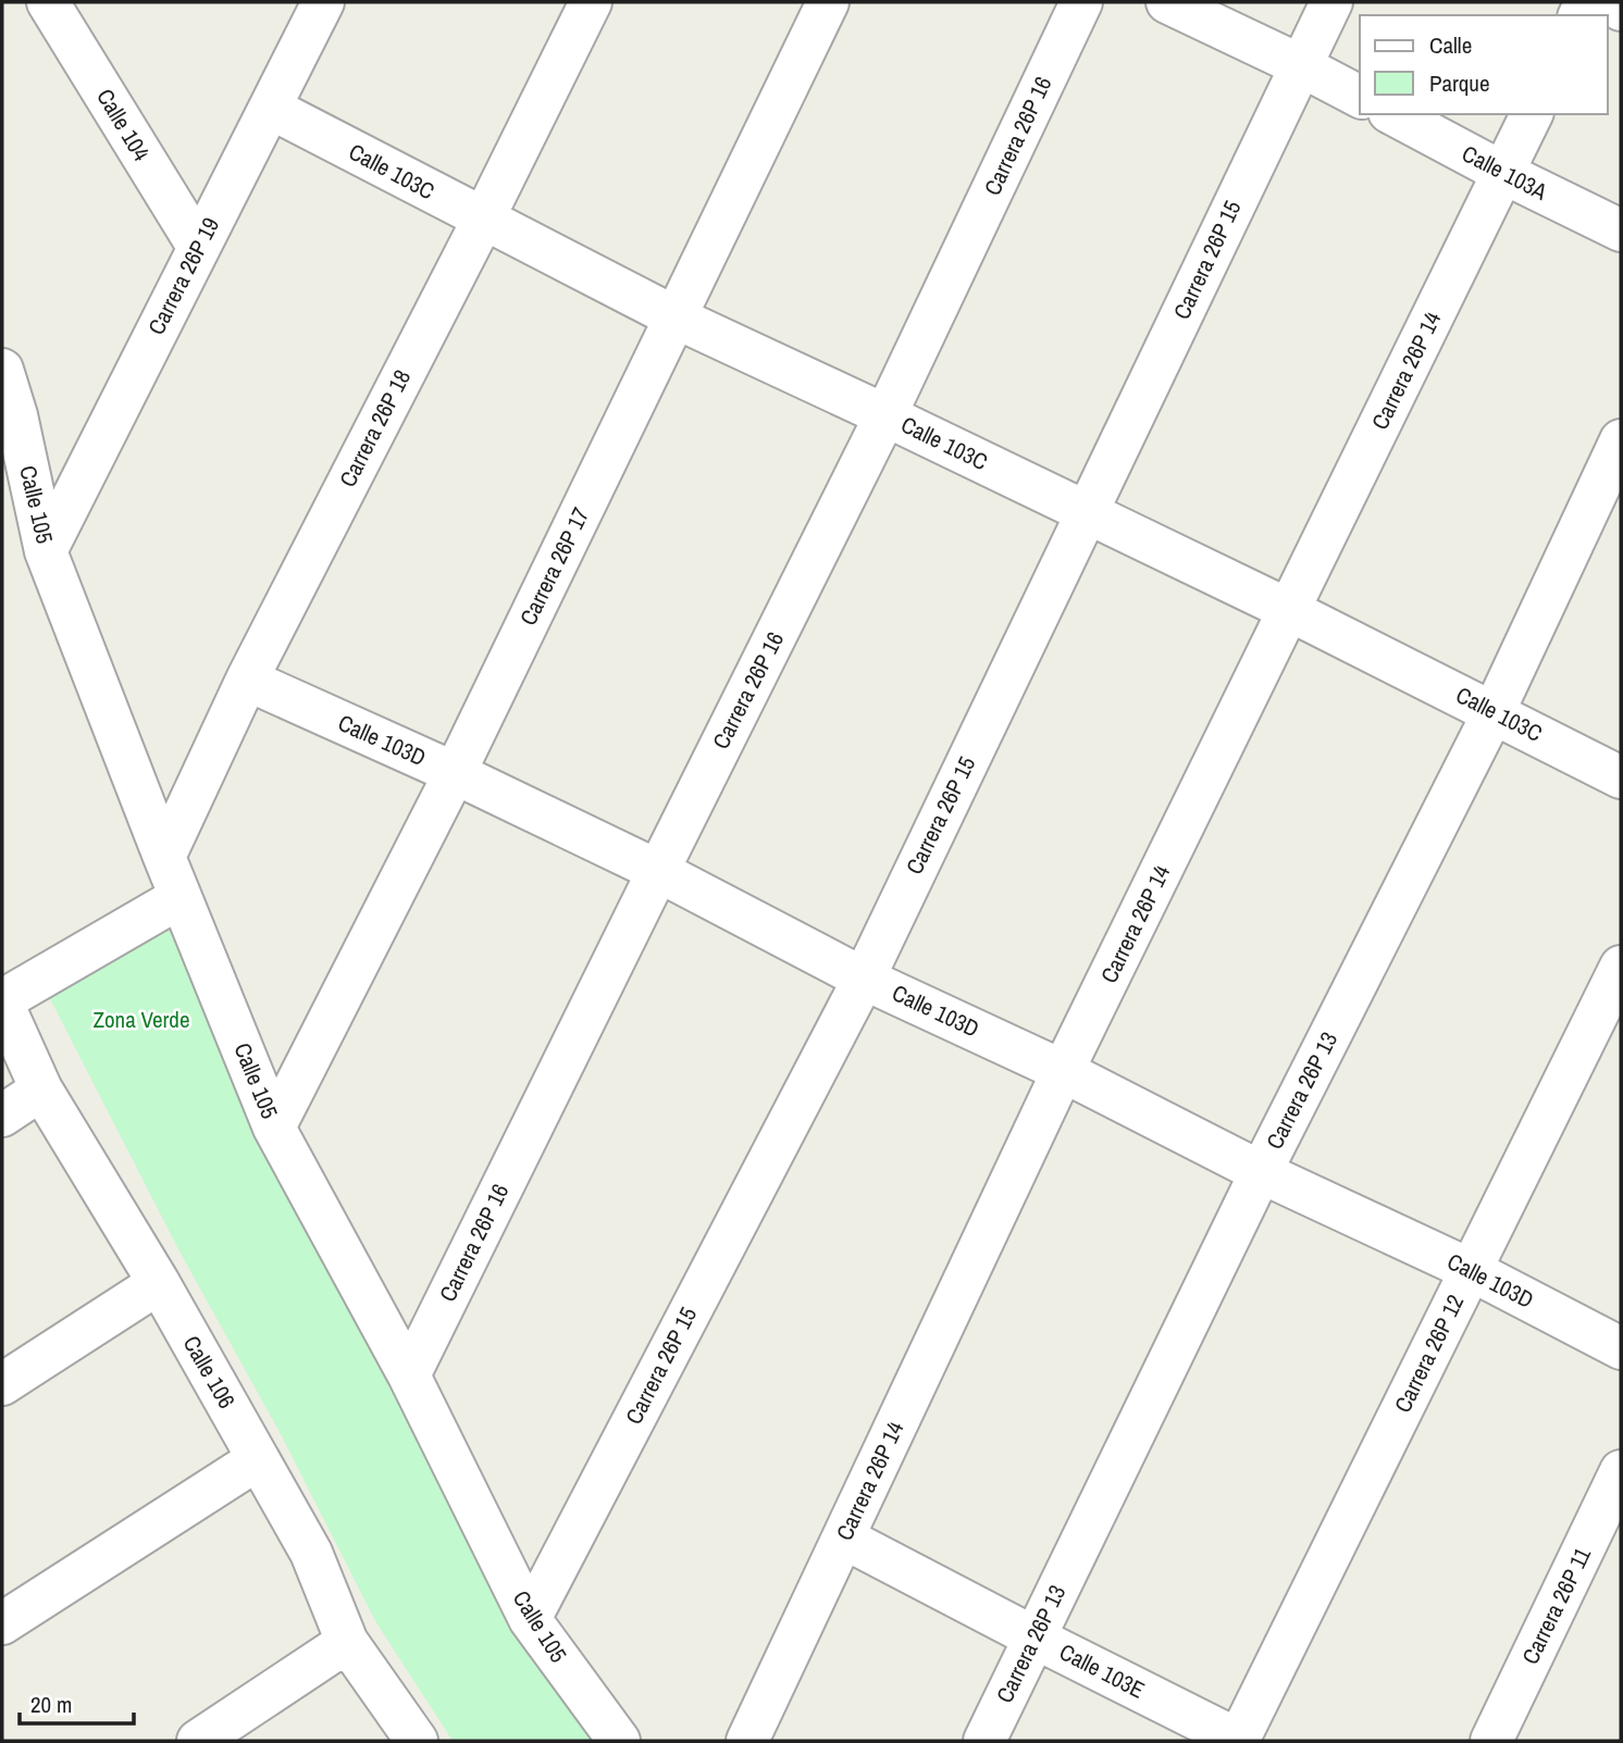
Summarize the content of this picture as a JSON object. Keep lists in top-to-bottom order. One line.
{"streets":{"street":["Calle 104","Carrera 26P 16","Calle 103C","Calle 103A","Carrera 26P 15","Carrera 26P 19","Carrera 26P 14","Carrera 26P 18","Calle 105","Carrera 26P 17","Calle 103D","Carrera 26P 13","Carrera 26P 12","Calle 106","Carrera 26P 11","Calle 103E"]},"crossings":[["Calle 104","Carrera 26P 19"],["Carrera 26P 16","Calle 103C"],["Carrera 26P 16","Calle 105"],["Carrera 26P 16","Calle 103D"],["Calle 103C","Carrera 26P 15"],["Calle 103C","Carrera 26P 19"],["Calle 103C","Carrera 26P 14"],["Calle 103C","Carrera 26P 18"],["Calle 103C","Carrera 26P 17"],["Calle 103C","Carrera 26P 13"],["Calle 103A","Carrera 26P 14"],["Carrera 26P 15","Calle 105"],["Carrera 26P 15","Calle 103D"],["Carrera 26P 19","Calle 105"],["Carrera 26P 14","Calle 103D"],["Carrera 26P 14","Calle 103E"],["Carrera 26P 18","Calle 105"],["Carrera 26P 18","Calle 103D"],["Calle 105","Carrera 26P 17"],["Carrera 26P 17","Calle 103D"],["Calle 103D","Carrera 26P 13"],["Calle 103D","Carrera 26P 12"],["Carrera 26P 13","Calle 103E"],["Carrera 26P 12","Calle 103E"]],"parks":["Zona Verde"],"legend":["Calle","Parque"],"scale_bar":"20 m"}
